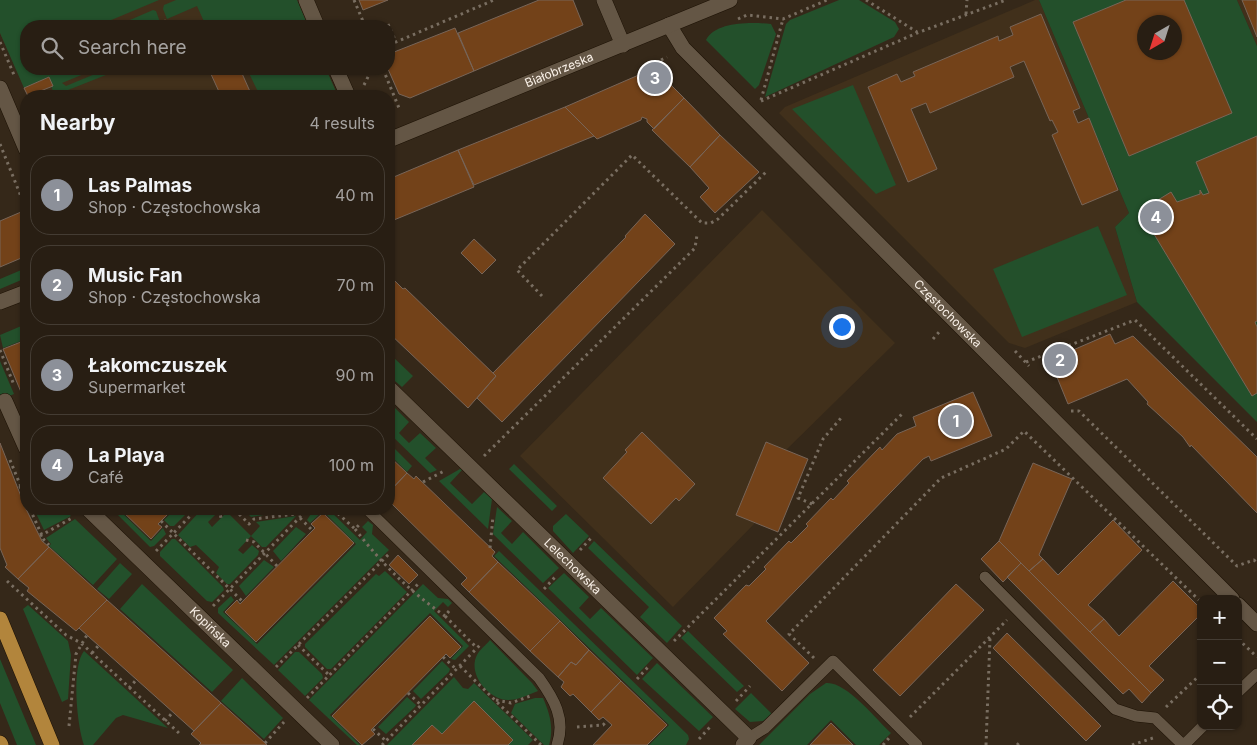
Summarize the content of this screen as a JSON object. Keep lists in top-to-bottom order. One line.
{"streets":{"street":["Białobrzeska","Częstochowska","Lelechowska","Kopińska"]},"crossings":[["Białobrzeska","Częstochowska"]],"north":"bottom left","page":{"search":"Search here","pins":["3","4","2","1"],"heading":["Nearby","4 results"],"list":[{"mark":"1","name":"Las Palmas","note":"Shop · Częstochowska","value":"40 m"},{"mark":"2","name":"Music Fan","note":"Shop · Częstochowska","value":"70 m"},{"mark":"3","name":"Łakomczuszek","note":"Supermarket","value":"90 m"},{"mark":"4","name":"La Playa","note":"Café","value":"100 m"}],"map_buttons":["+","−"]}}
